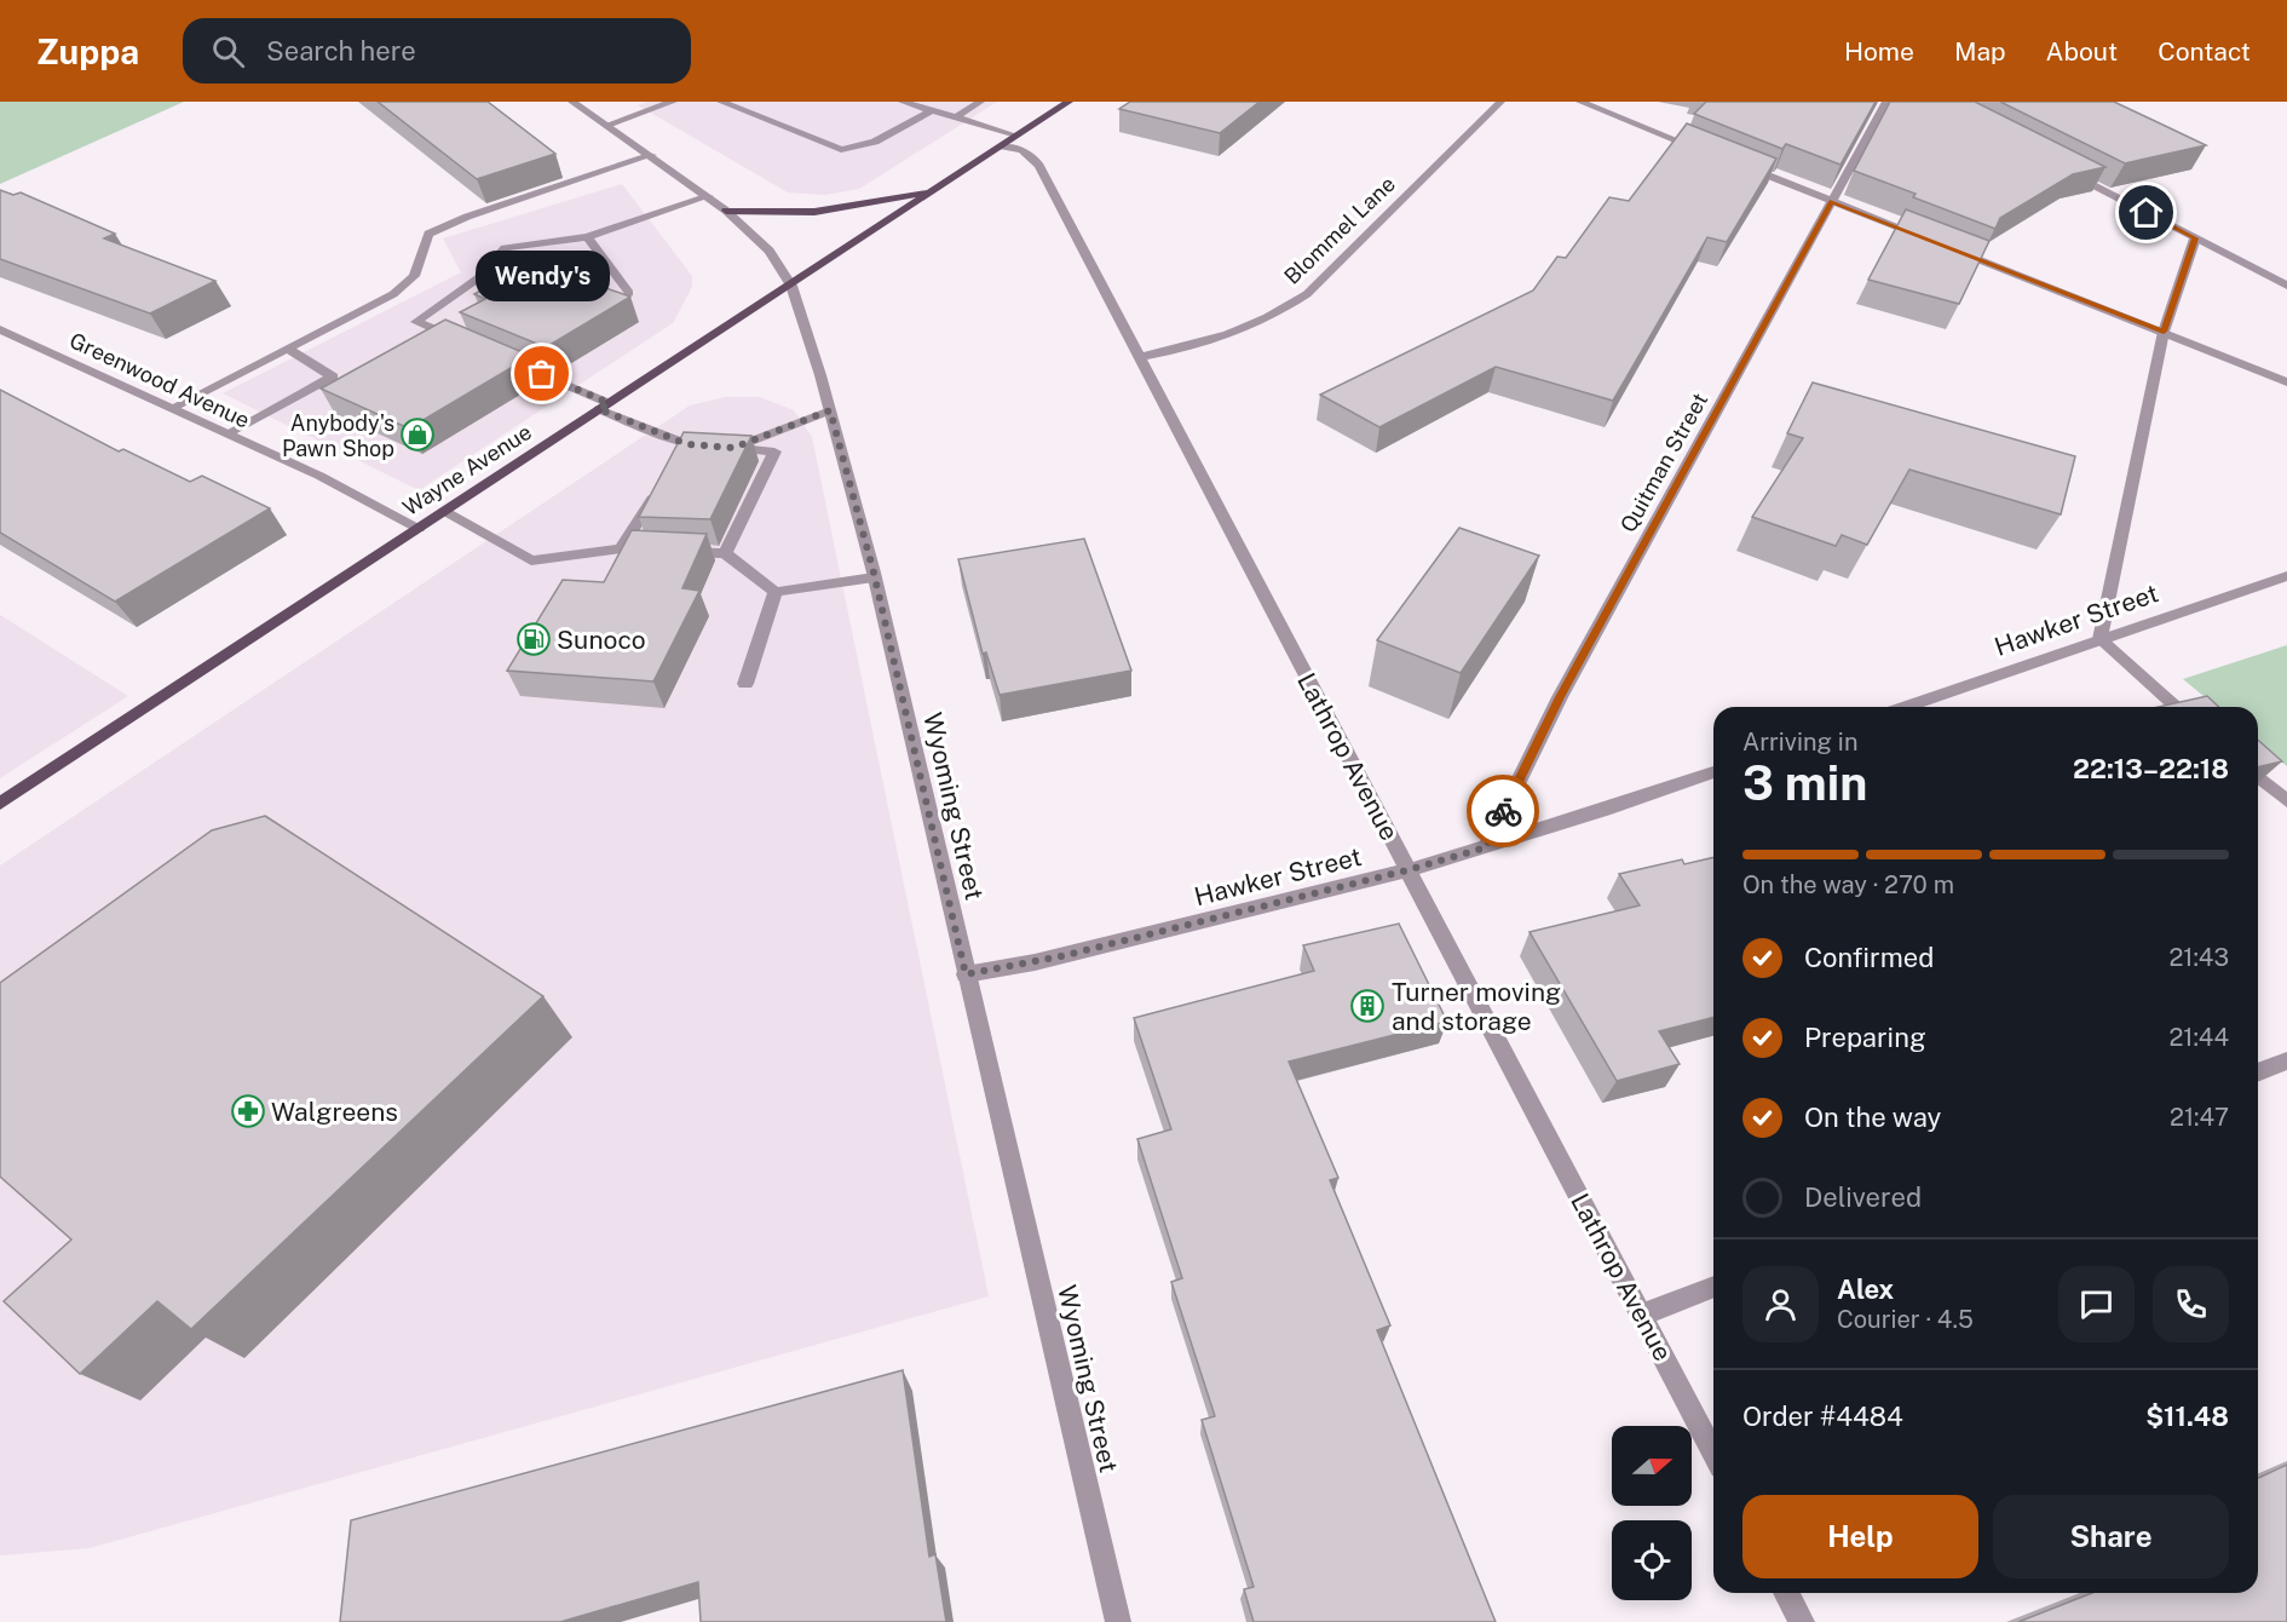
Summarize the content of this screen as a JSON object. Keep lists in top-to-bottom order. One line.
{"streets":{"main road":["Wayne Avenue"],"street":["Blommel Lane","Greenwood Avenue","Quitman Street","Hawker Street","Lathrop Avenue","Wyoming Street"]},"crossings":[["Blommel Lane","Lathrop Avenue"],["Greenwood Avenue","Wayne Avenue"],["Quitman Street","Hawker Street"],["Wayne Avenue","Lathrop Avenue"],["Wayne Avenue","Wyoming Street"],["Hawker Street","Lathrop Avenue"],["Hawker Street","Wyoming Street"]],"places":{"other":["Wendy's"],"shop":["Anybody's Pawn Shop"],"fuel station":["Sunoco"],"building":["Turner moving and storage"],"pharmacy":["Walgreens"]},"north":"right","page":{"header":"Zuppa","search":"Search here","nav":["Home","Map","About","Contact"],"bubble":"Wendy's","heading":["3 min","Arriving in","22:13–22:18"],"panel":["Alex","Courier · 4.5","Order #4484","$11.48"],"bar":"On the way · 270 m","list":[["Confirmed","21:43"],["Preparing","21:44"],["On the way","21:47"],"Delivered"],"buttons":["Help","Share"]}}
